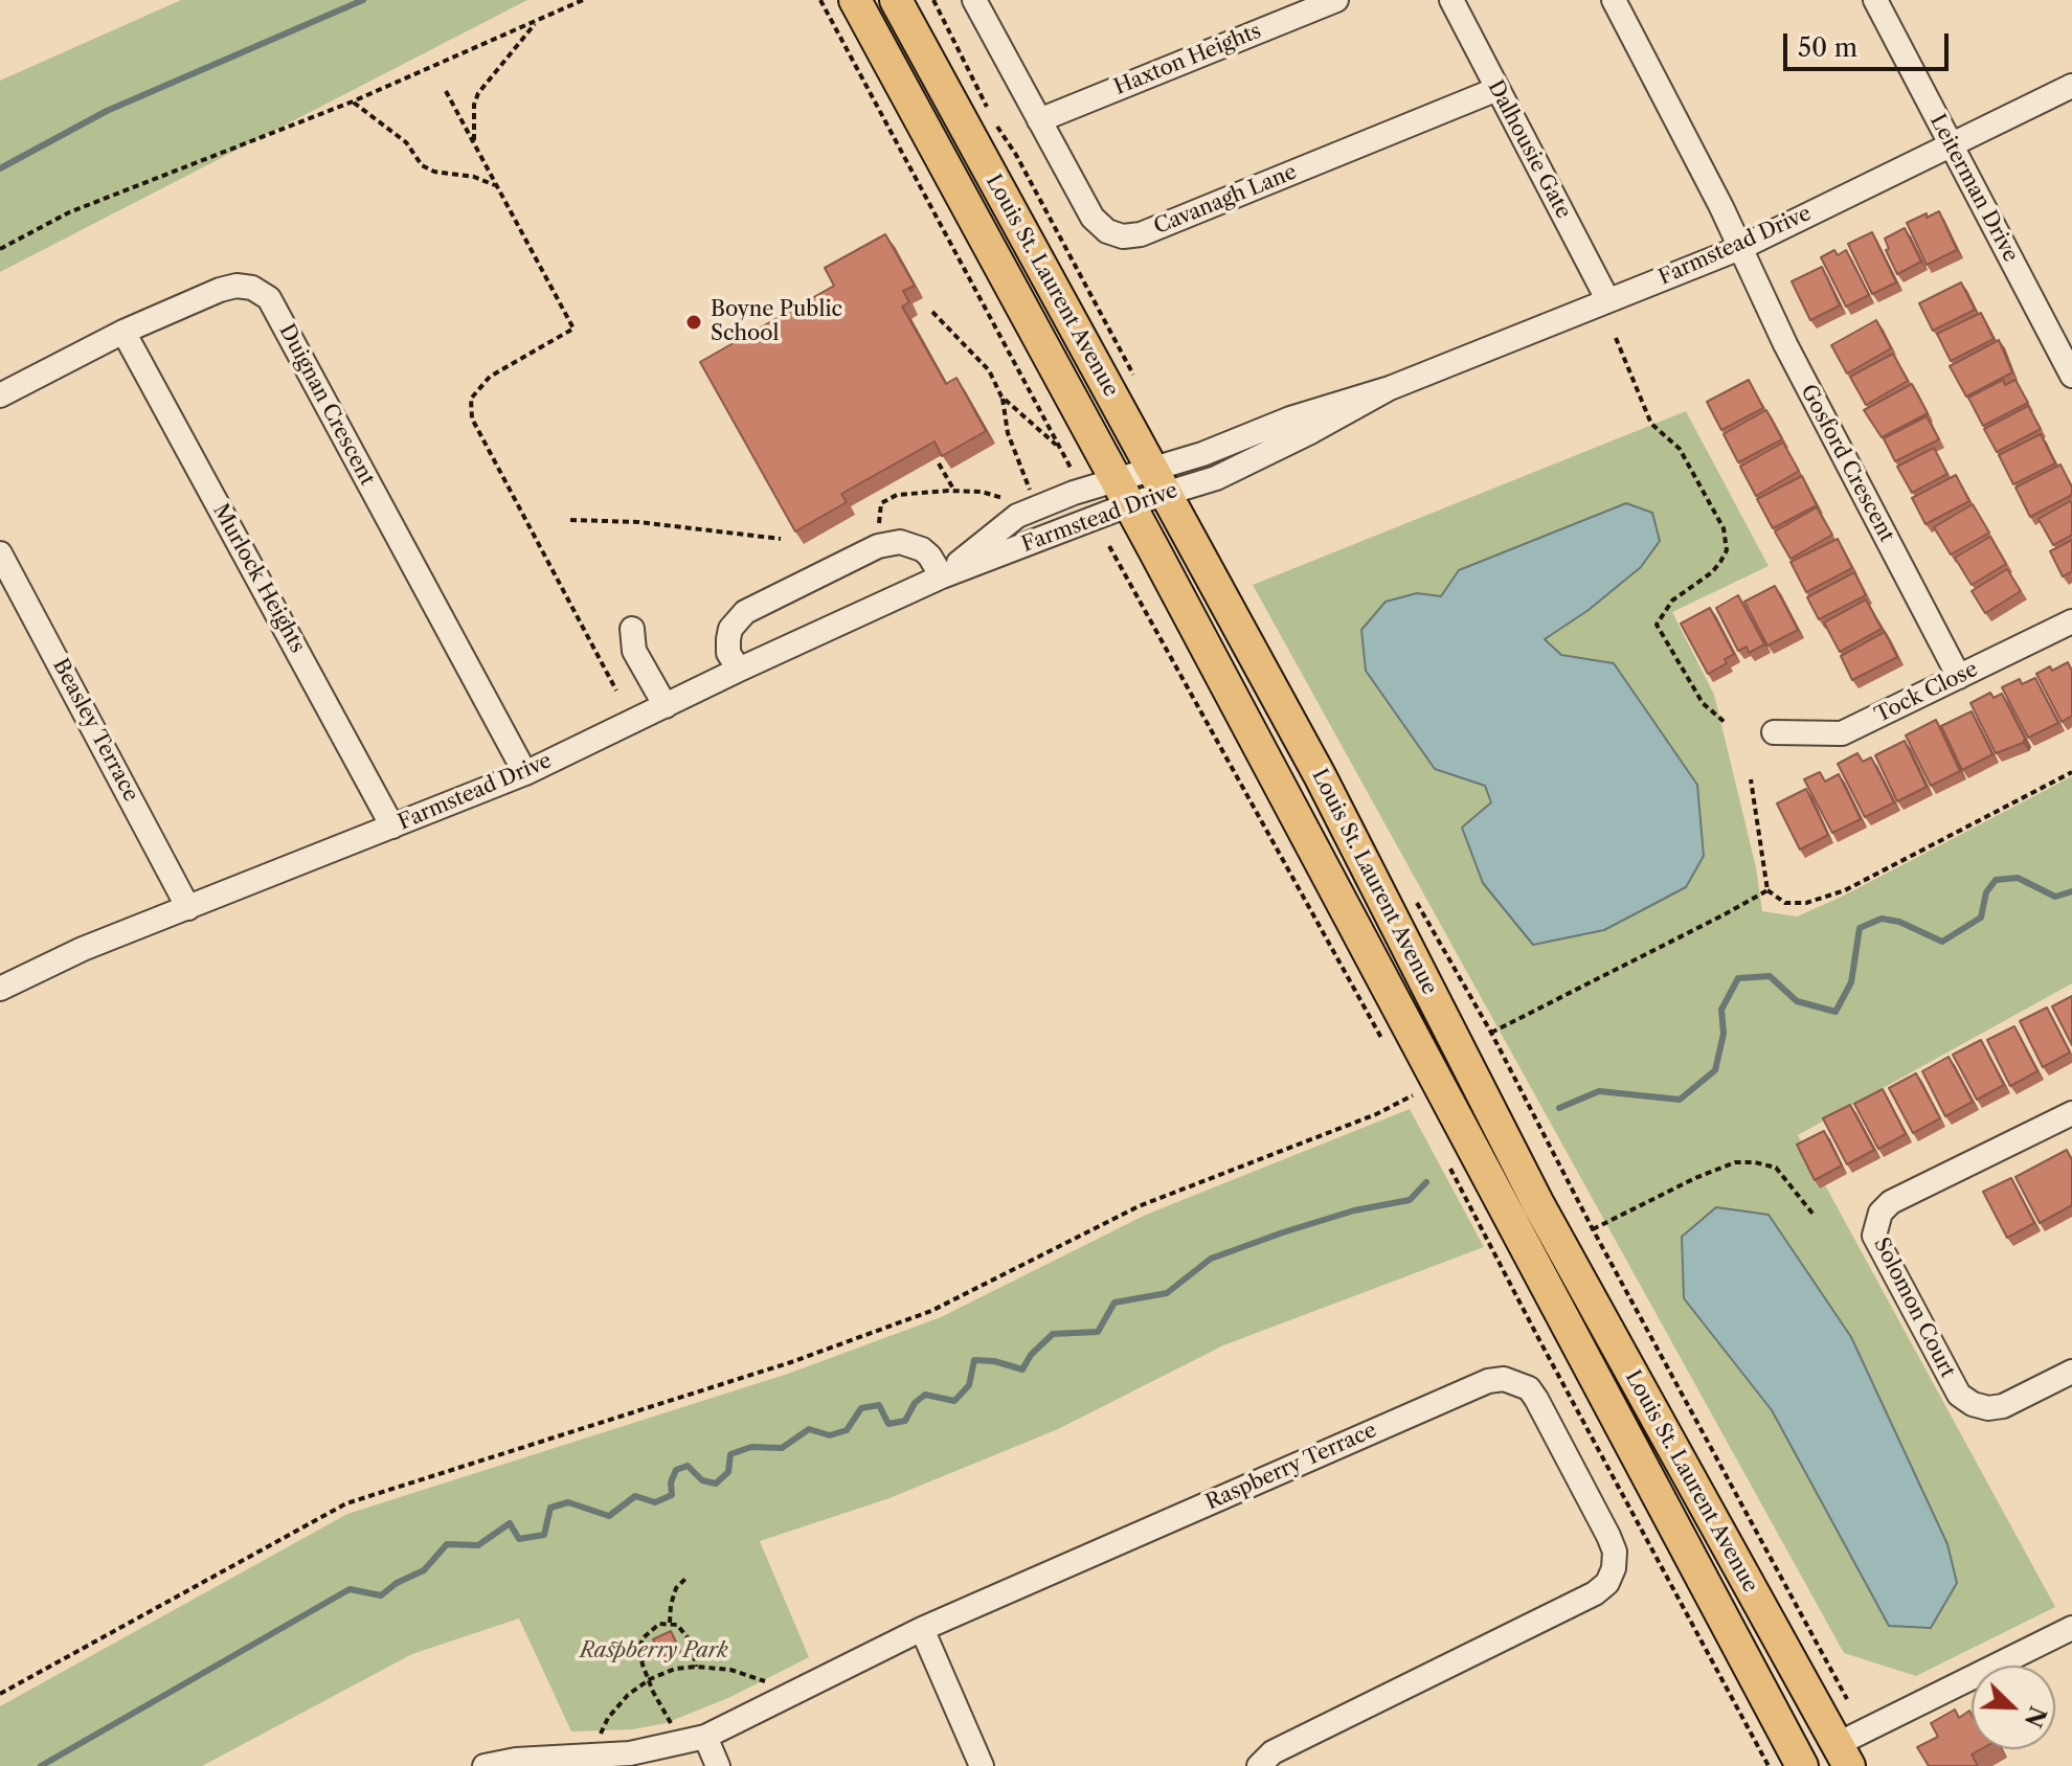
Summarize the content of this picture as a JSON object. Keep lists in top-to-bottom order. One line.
{"streets":{"main road":["Louis St. Laurent Avenue"],"street":["Haxton Heights","Dalhousie Gate","Leiterman Drive","Cavanagh Lane","Farmstead Drive","Duignan Crescent","Gosford Crescent","Murlock Heights","Tock Close","Beasley Terrace","Solomon Court","Raspberry Terrace"]},"crossings":[["Haxton Heights","Cavanagh Lane"],["Dalhousie Gate","Cavanagh Lane"],["Dalhousie Gate","Farmstead Drive"],["Leiterman Drive","Farmstead Drive"],["Farmstead Drive","Louis St. Laurent Avenue"],["Farmstead Drive","Duignan Crescent"],["Farmstead Drive","Gosford Crescent"],["Farmstead Drive","Murlock Heights"],["Farmstead Drive","Beasley Terrace"],["Duignan Crescent","Murlock Heights"],["Gosford Crescent","Tock Close"]],"parks":["Raspberry Park"],"places":["Boyne Public School"],"scale_bar":"50 m","north":"bottom right"}
